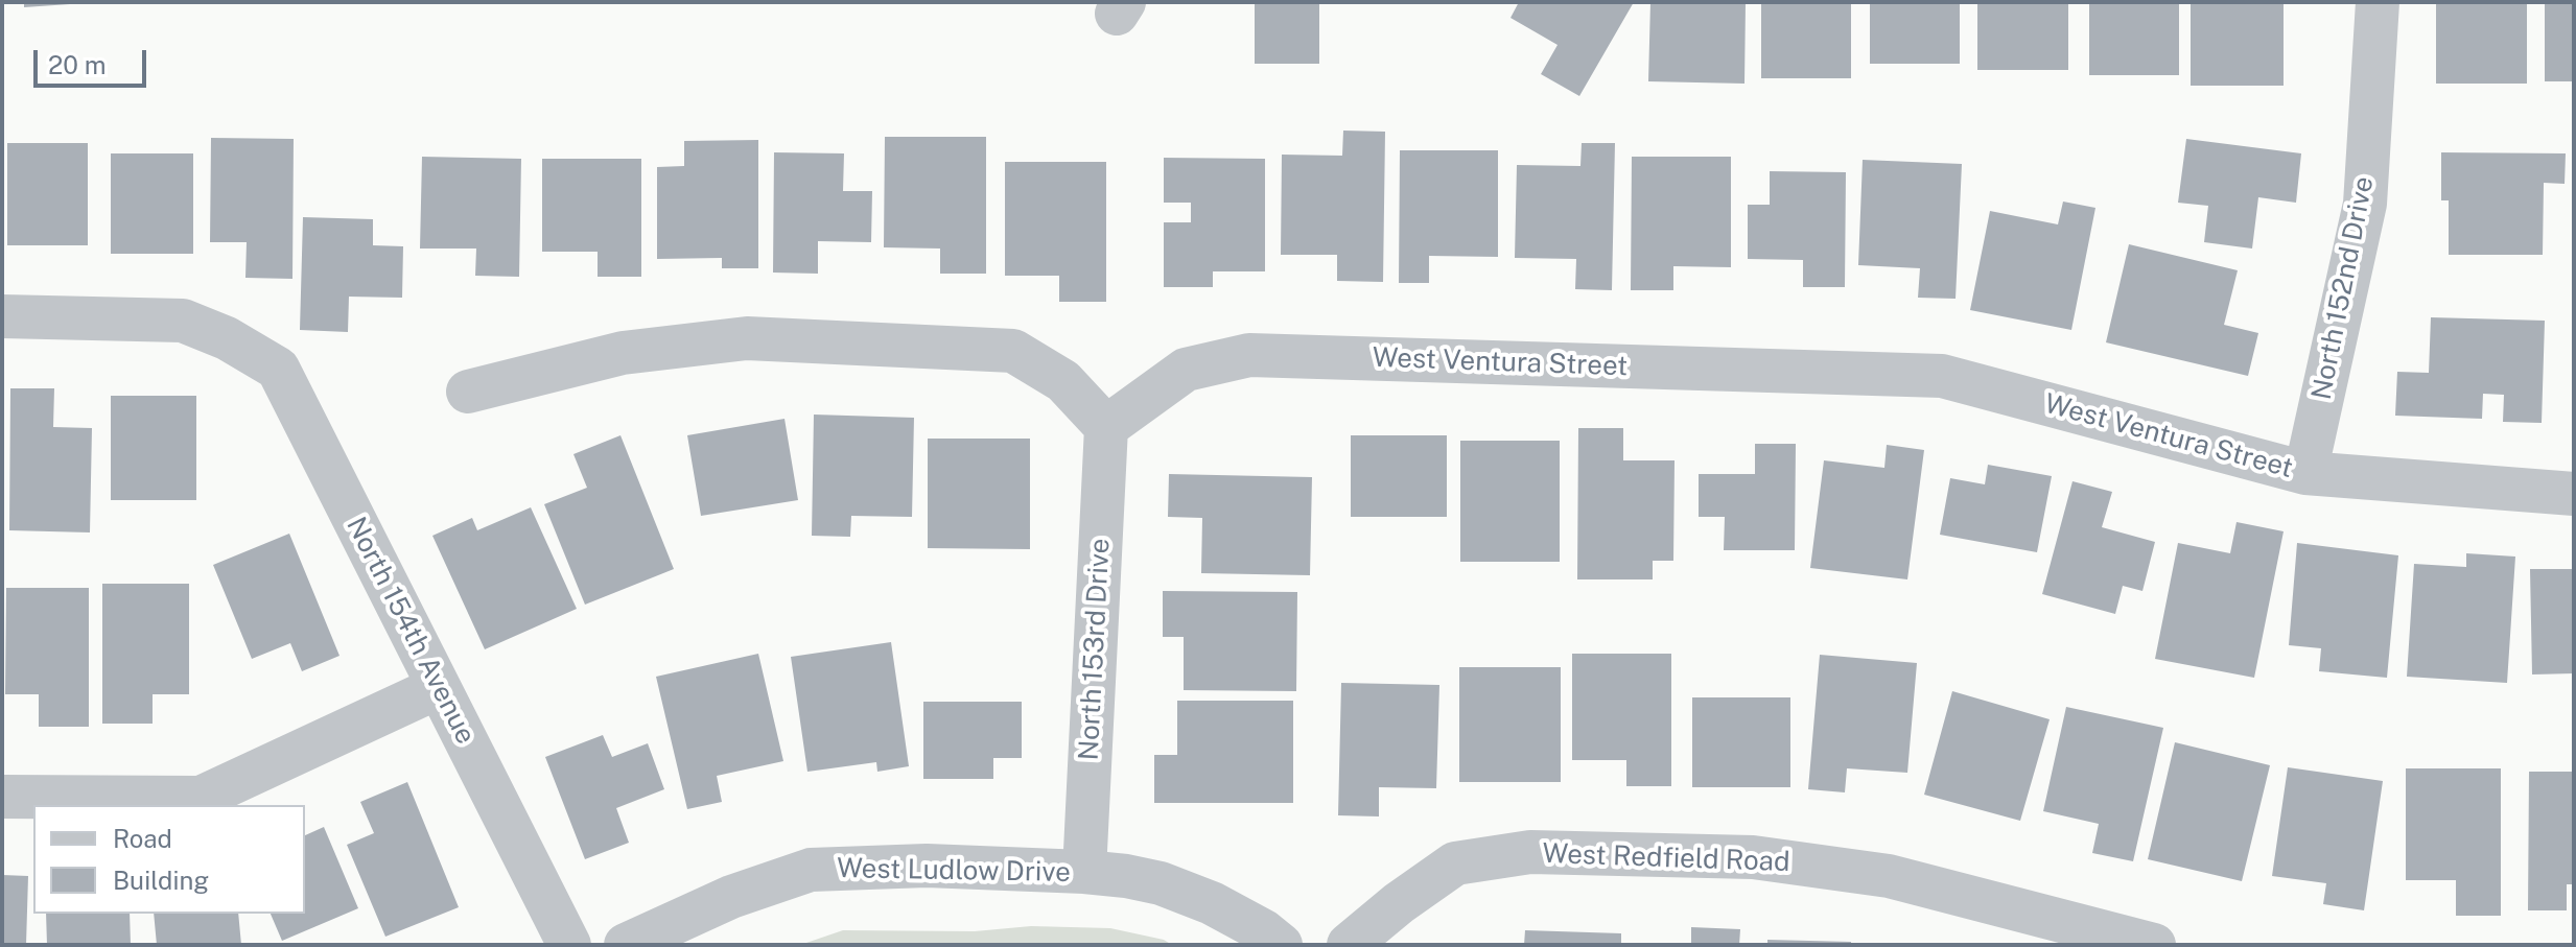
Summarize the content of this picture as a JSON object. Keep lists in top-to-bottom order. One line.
{"streets":{"street":["North 152nd Drive","West Ventura Street","North 154th Avenue","North 153rd Drive","West Redfield Road","West Ludlow Drive"]},"crossings":[["North 152nd Drive","West Ventura Street"],["West Ventura Street","North 153rd Drive"],["North 153rd Drive","West Ludlow Drive"]],"legend":["Road","Building"],"scale_bar":"20 m"}
